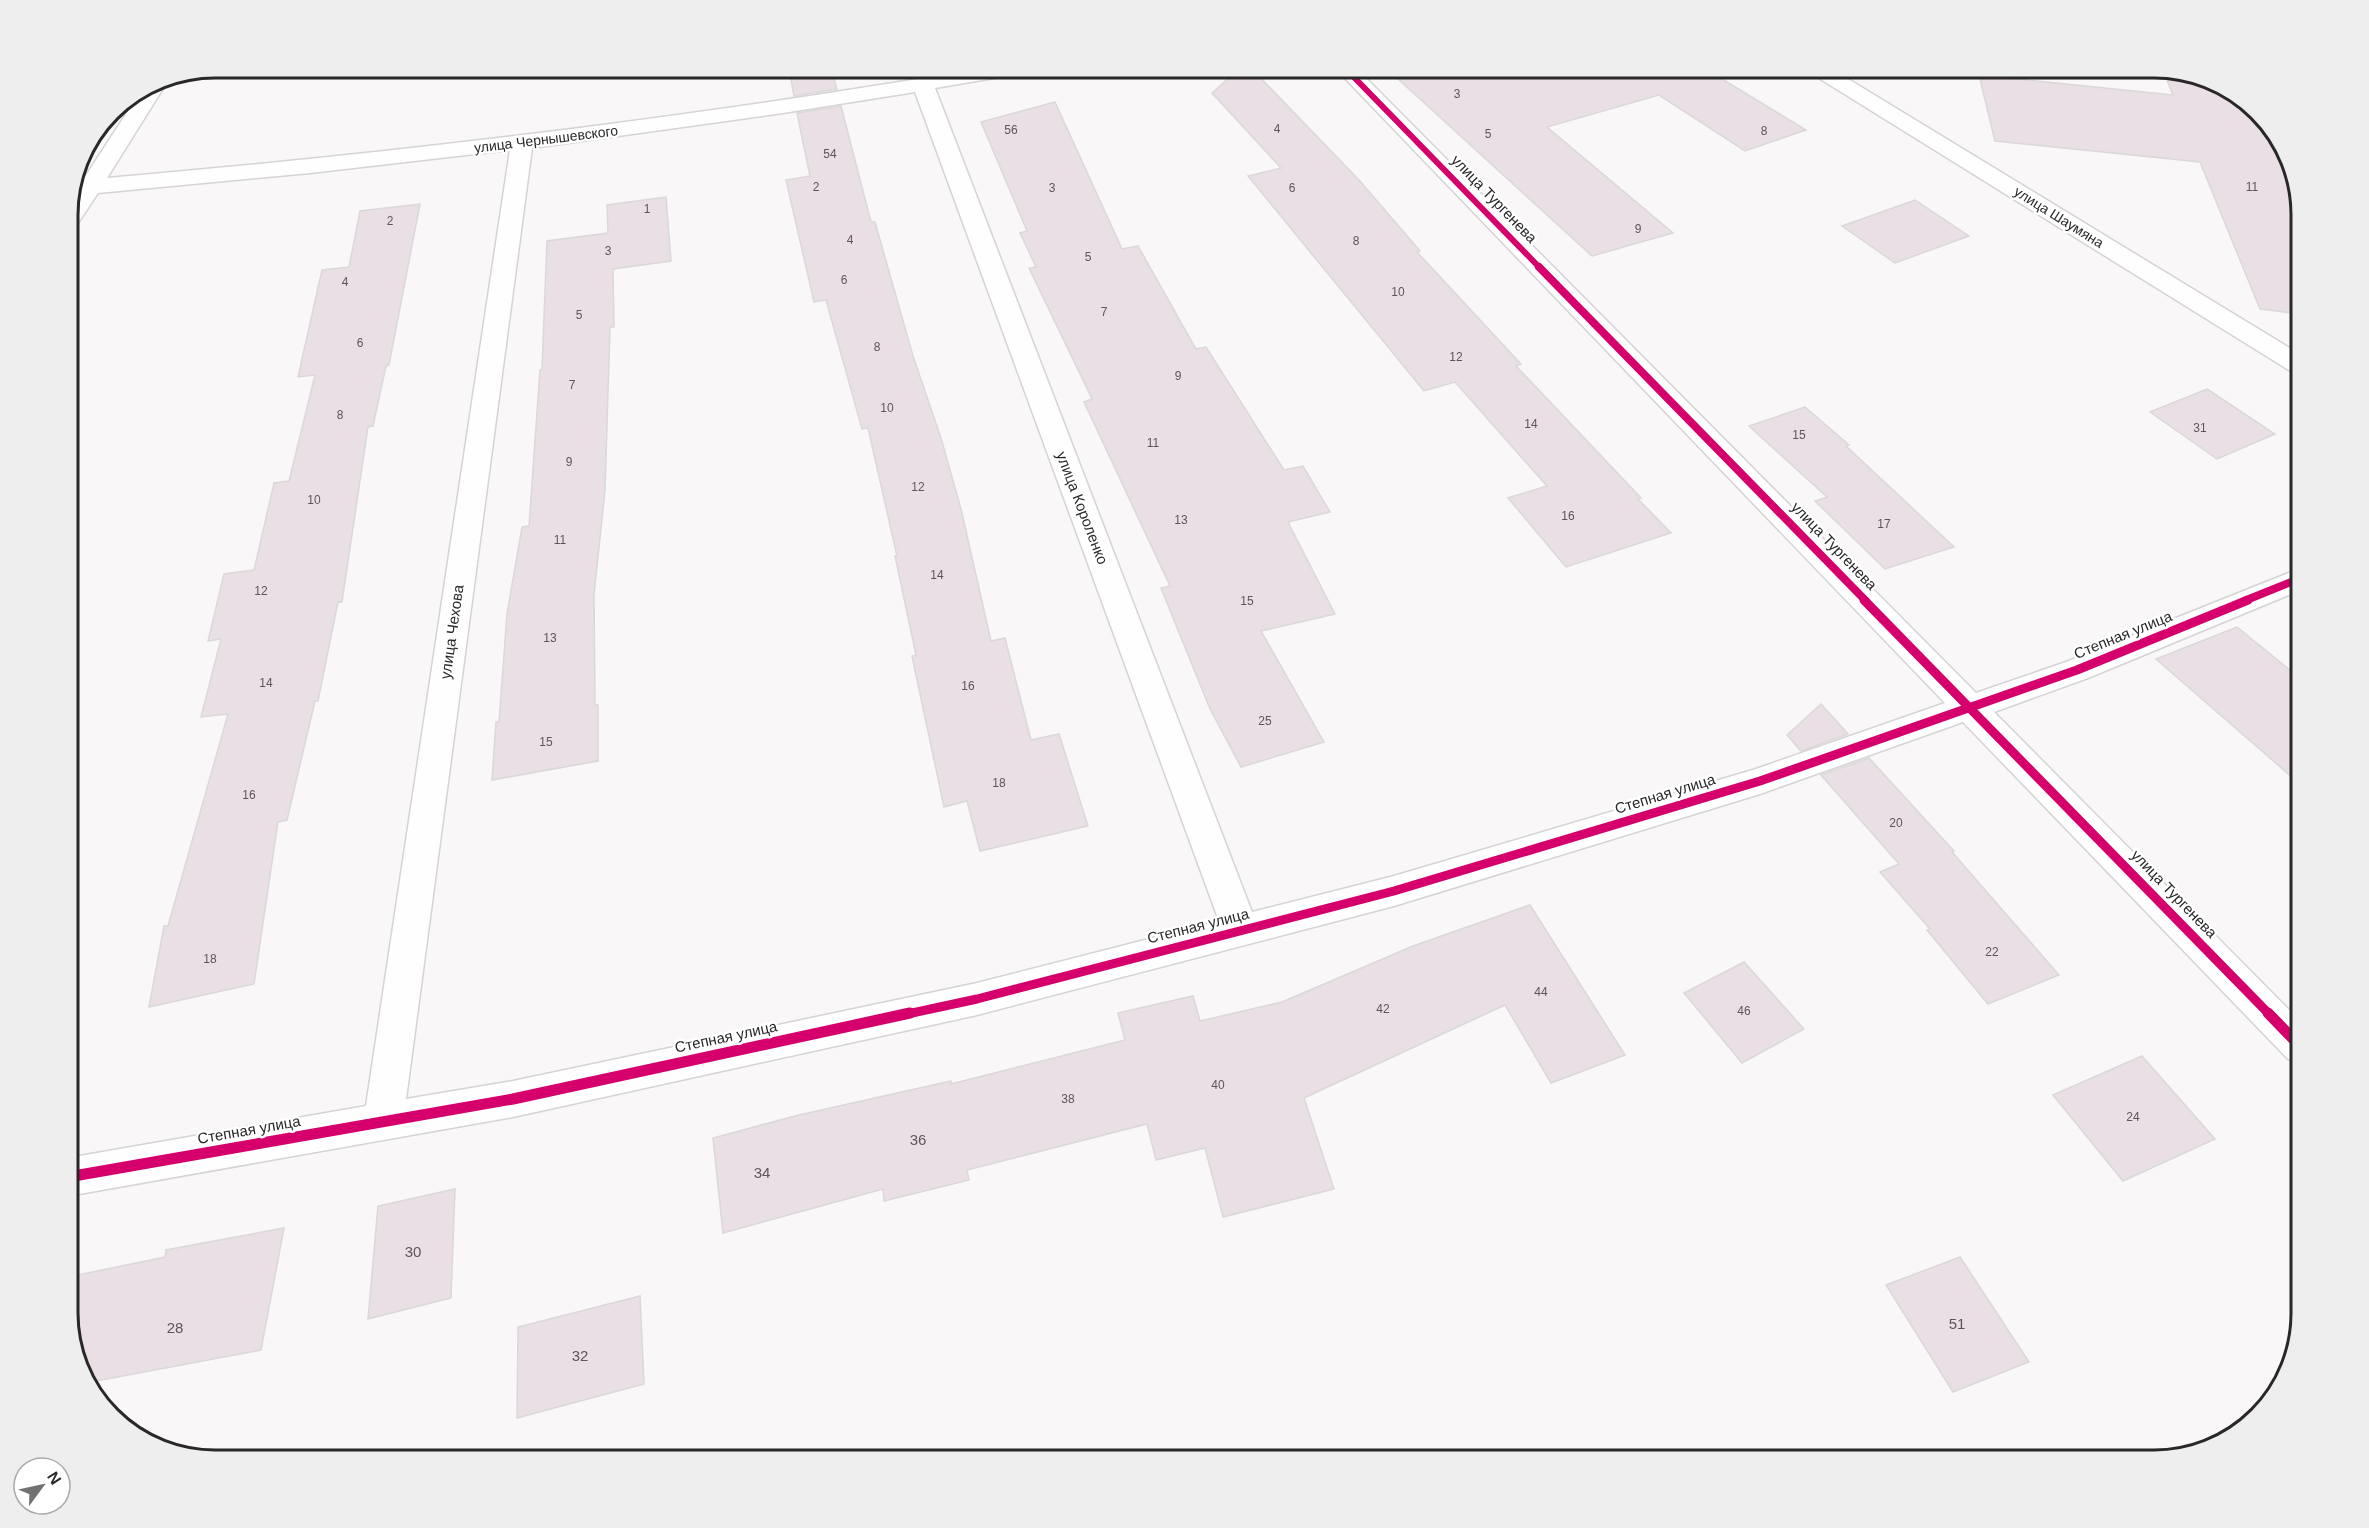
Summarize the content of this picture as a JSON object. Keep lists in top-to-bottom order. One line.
{"streets":{"street":["улица Чернышевского","улица Тургенева","улица Шаумяна","улица Короленко","улица Чехова","Степная улица"]},"crossings":[["улица Чернышевского","улица Короленко"],["улица Чернышевского","улица Чехова"],["улица Тургенева","Степная улица"],["улица Короленко","Степная улица"],["улица Чехова","Степная улица"]],"house_numbers":["3","4","56","8","5","54","2","11","3","6","1","2","9","4","8","3","5","6","4","10","7","5","6","8","12","9","7","10","8","14","31","15","11","9","12","10","16","13","17","11","14","12","15","13","14","16","25","15","18","16","20","22","18","44","42","46","40","38","24","36","34","30","51","28","32"],"north":"top right"}
